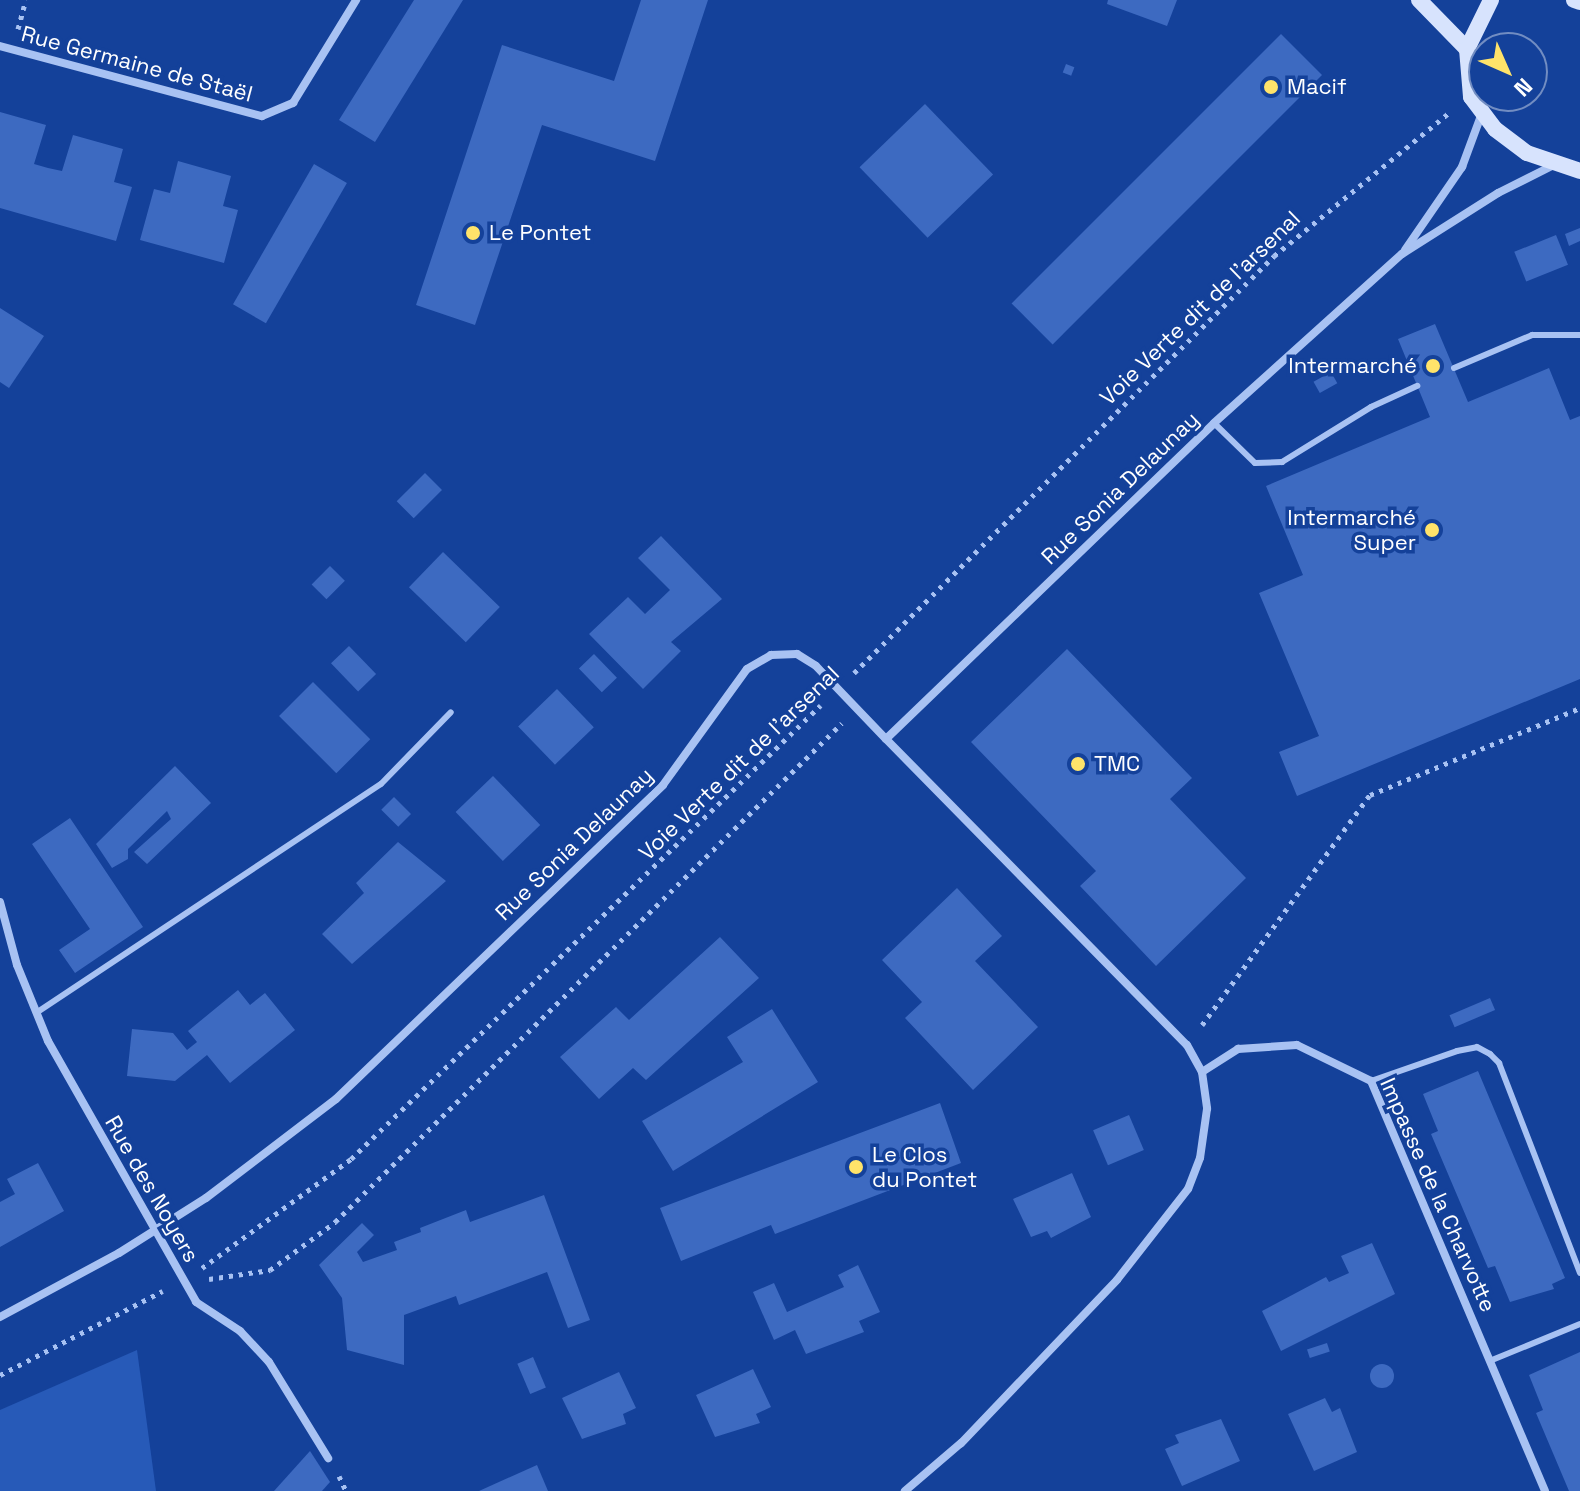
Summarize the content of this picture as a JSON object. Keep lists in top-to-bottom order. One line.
{"streets":{"street":["Rue Germaine de Staël","Rue Sonia Delaunay","Rue des Noyers","Impasse de la Charvotte"],"path":["Voie Verte dit de l'arsenal"]},"crossings":[["Voie Verte dit de l'arsenal","Rue Sonia Delaunay"],["Voie Verte dit de l'arsenal","Rue des Noyers"],["Rue Sonia Delaunay","Rue des Noyers"]],"places":["Macif","Le Pontet","Intermarché","Intermarché Super","TMC","Le Clos du Pontet"],"north":"bottom right"}
